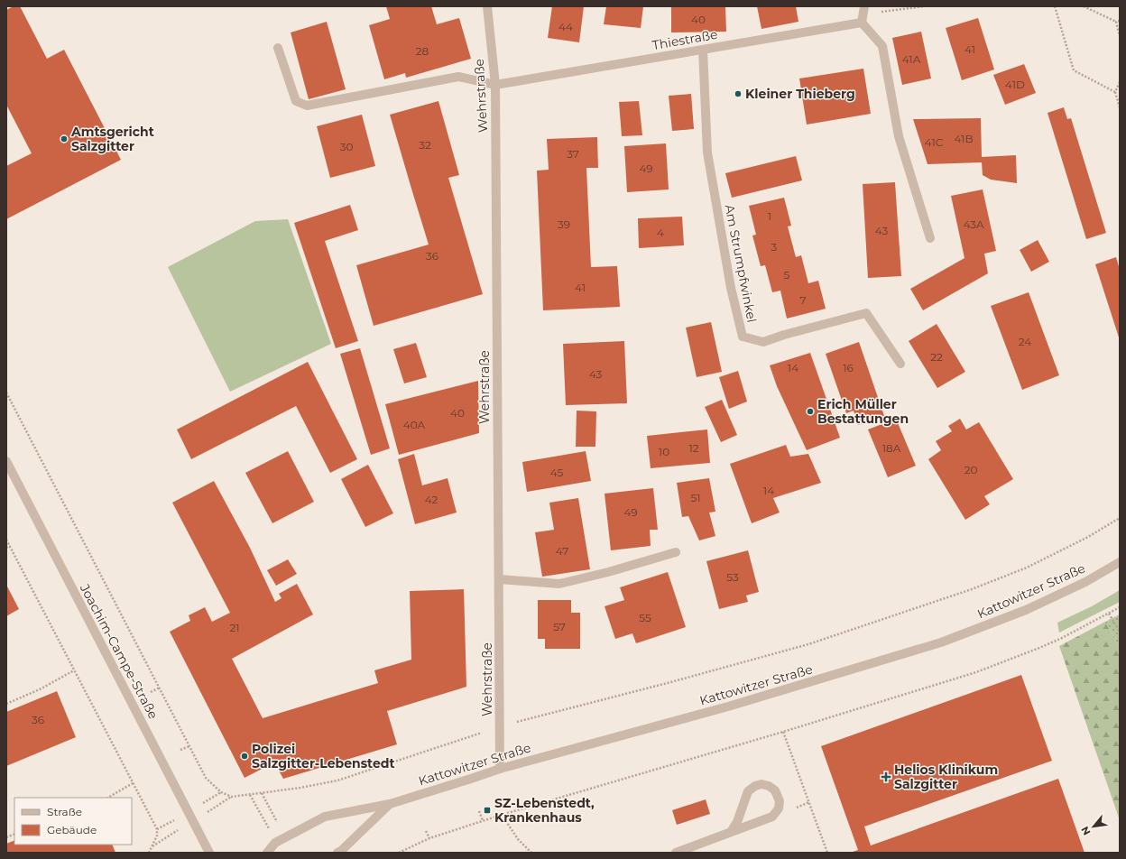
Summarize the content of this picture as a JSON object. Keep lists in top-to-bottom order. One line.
{"streets":{"street":["Thiestraße","Wehrstraße","Am Strumpfwinkel","Kattowitzer Straße","Joachim-Campe-Straße"]},"crossings":[["Thiestraße","Wehrstraße"],["Thiestraße","Am Strumpfwinkel"],["Wehrstraße","Kattowitzer Straße"]],"places":{"other":["Kleiner Thieberg","Amtsgericht Salzgitter","Erich Müller Bestattungen","Polizei Salzgitter-Lebenstedt"],"health":["Helios Klinikum Salzgitter"],"transit":["SZ-Lebenstedt, Krankenhaus"]},"house_numbers":["40","44","41","28","41A","41D","41B","41C","32","30","37","49","1","39","43A","43","4","3","36","5","41","7","24","22","14","16","43","40","40A","12","18A","10","20","45","14","51","42","49","47","53","55","57","21","36"],"legend":["Straße","Gebäude"],"north":"bottom left"}
